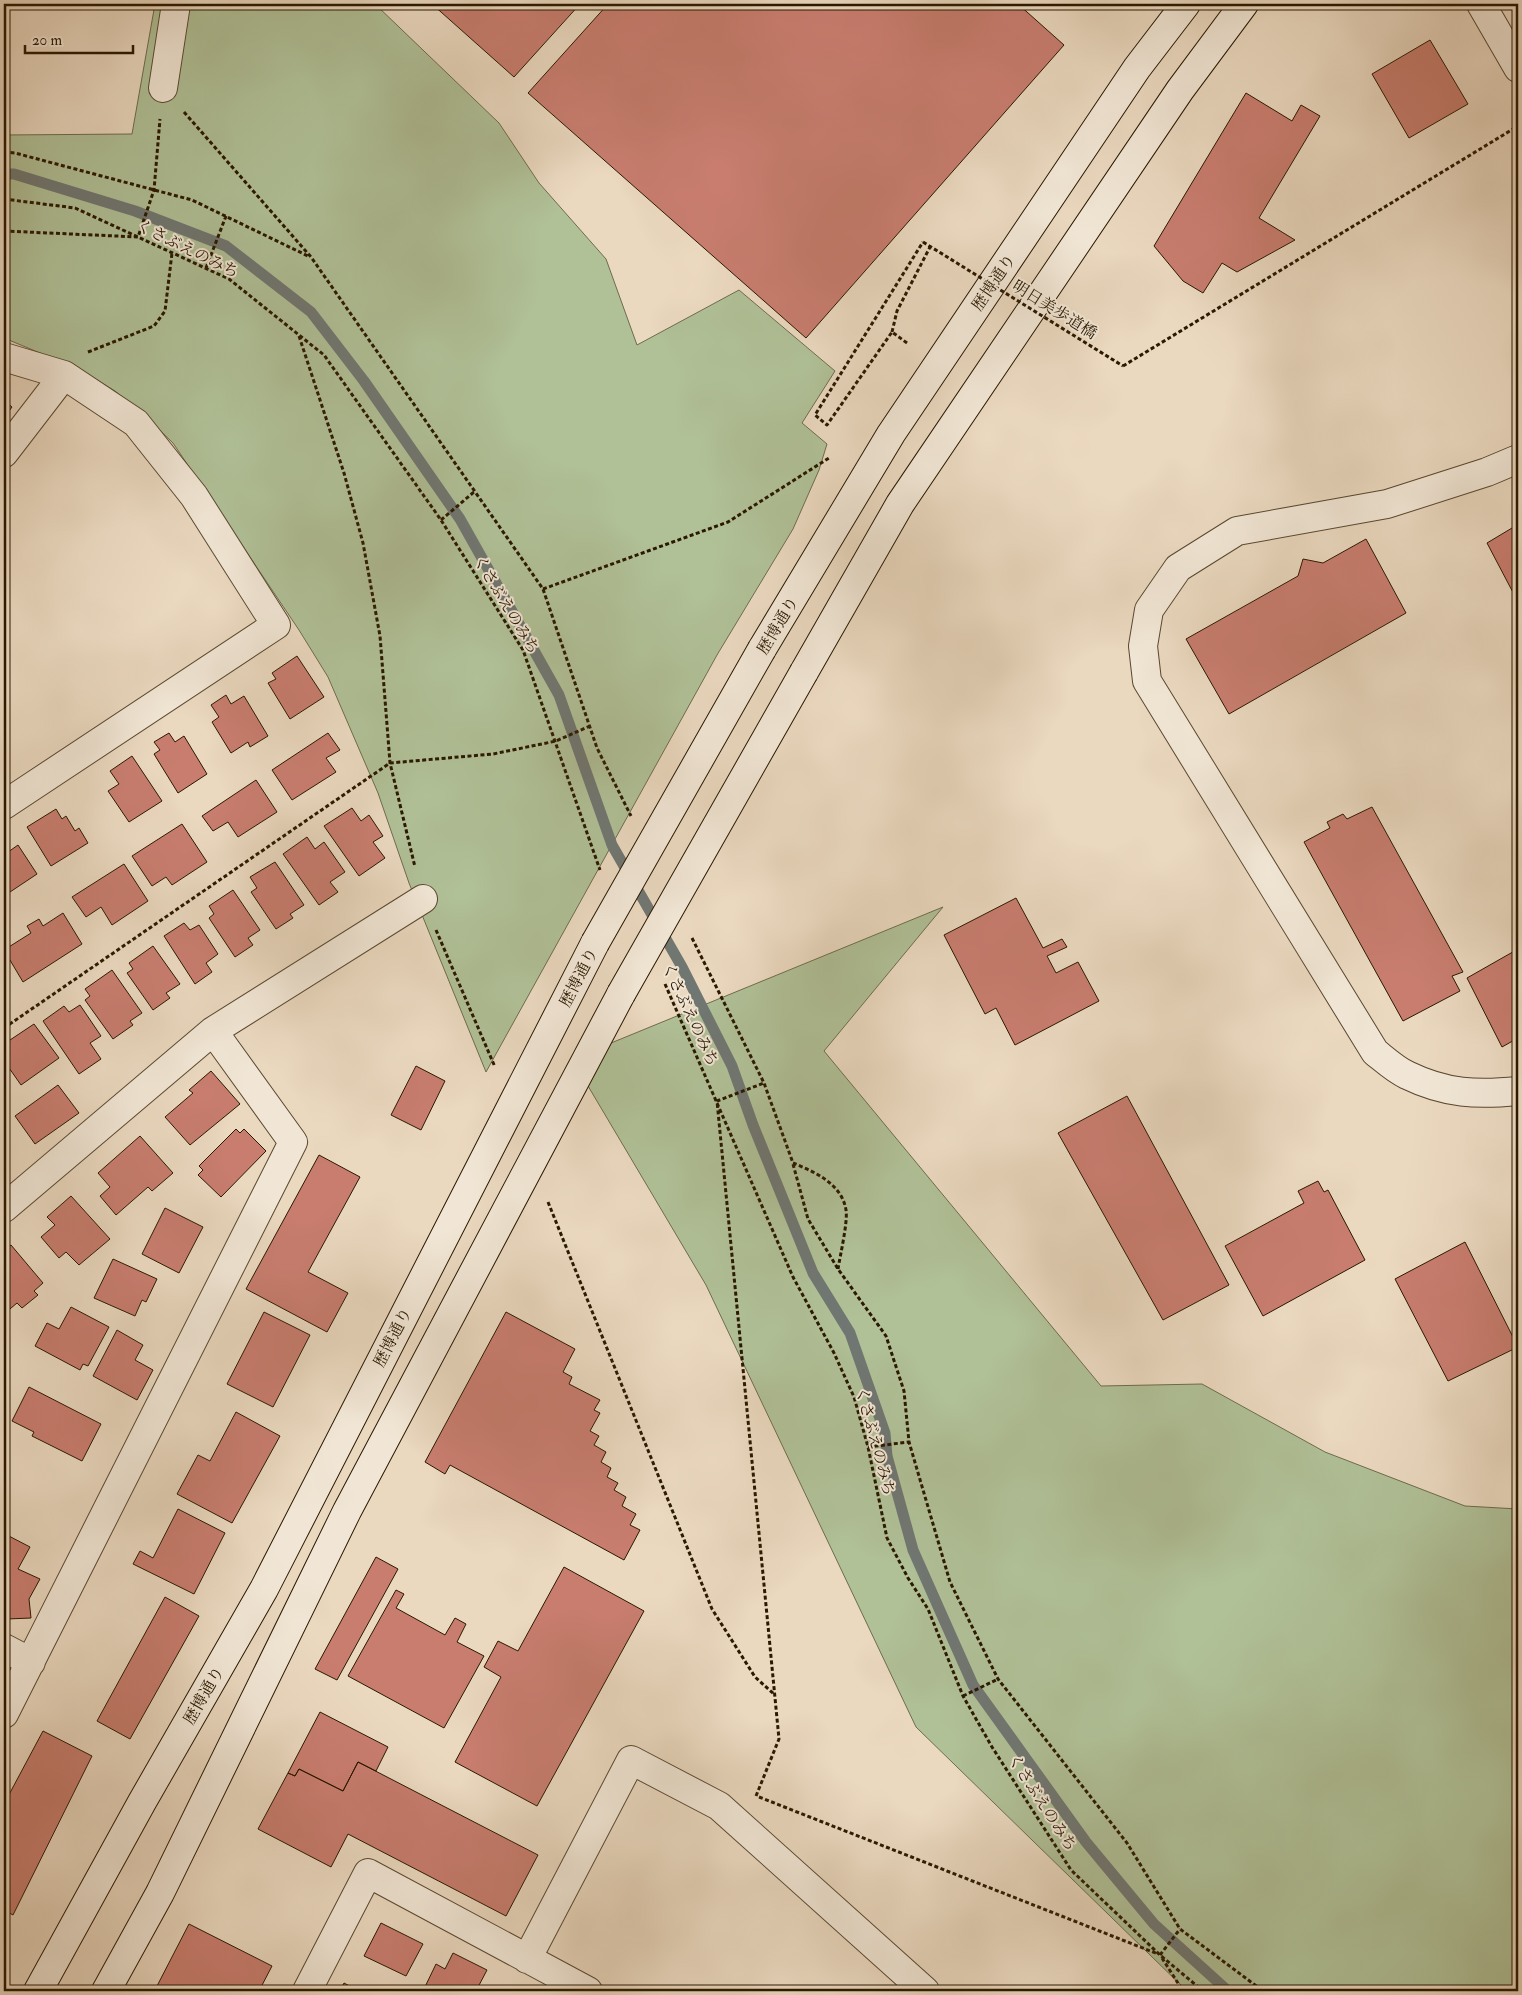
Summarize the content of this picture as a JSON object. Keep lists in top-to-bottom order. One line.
{"streets":{"street":["歴博通り"],"path":["くさぶえのみち","明日美歩道橋"]},"scale_bar":"20 m"}
